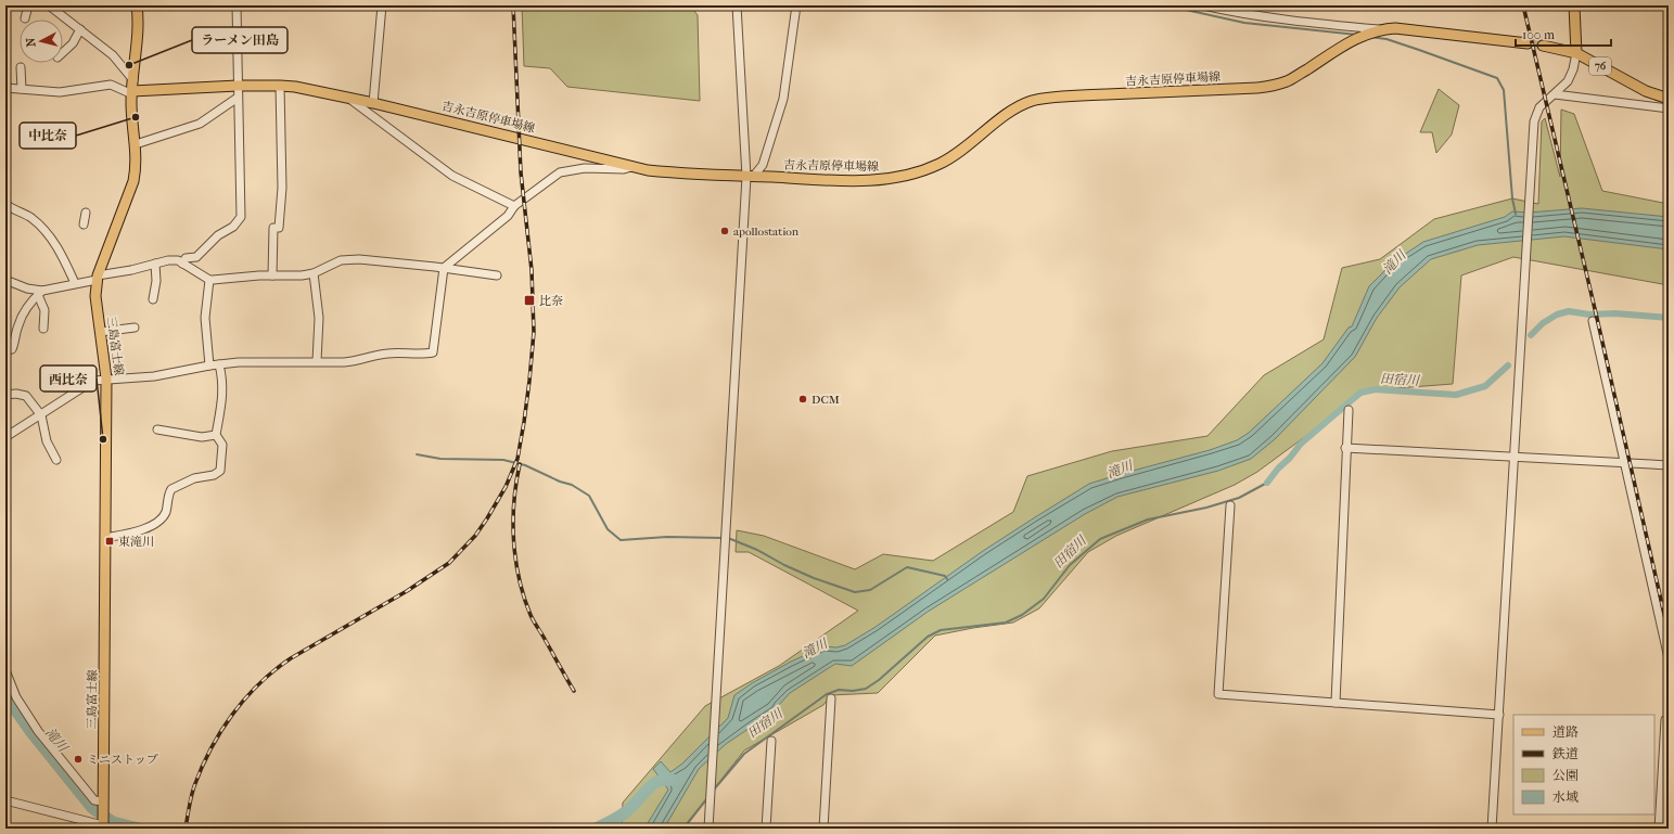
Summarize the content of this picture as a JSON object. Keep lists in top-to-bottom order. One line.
{"streets":{"main road":["76","吉永吉原停車場線","三島富士線"]},"crossings":[["吉永吉原停車場線","三島富士線"]],"water":["滝川","田宿川"],"places":{"other":["ラーメン田島","中比奈","apollostation","DCM","西比奈","ミニストップ"],"transit":["比奈","東滝川"]},"legend":["道路","鉄道","公園","水域"],"scale_bar":"100 m","north":"left"}
